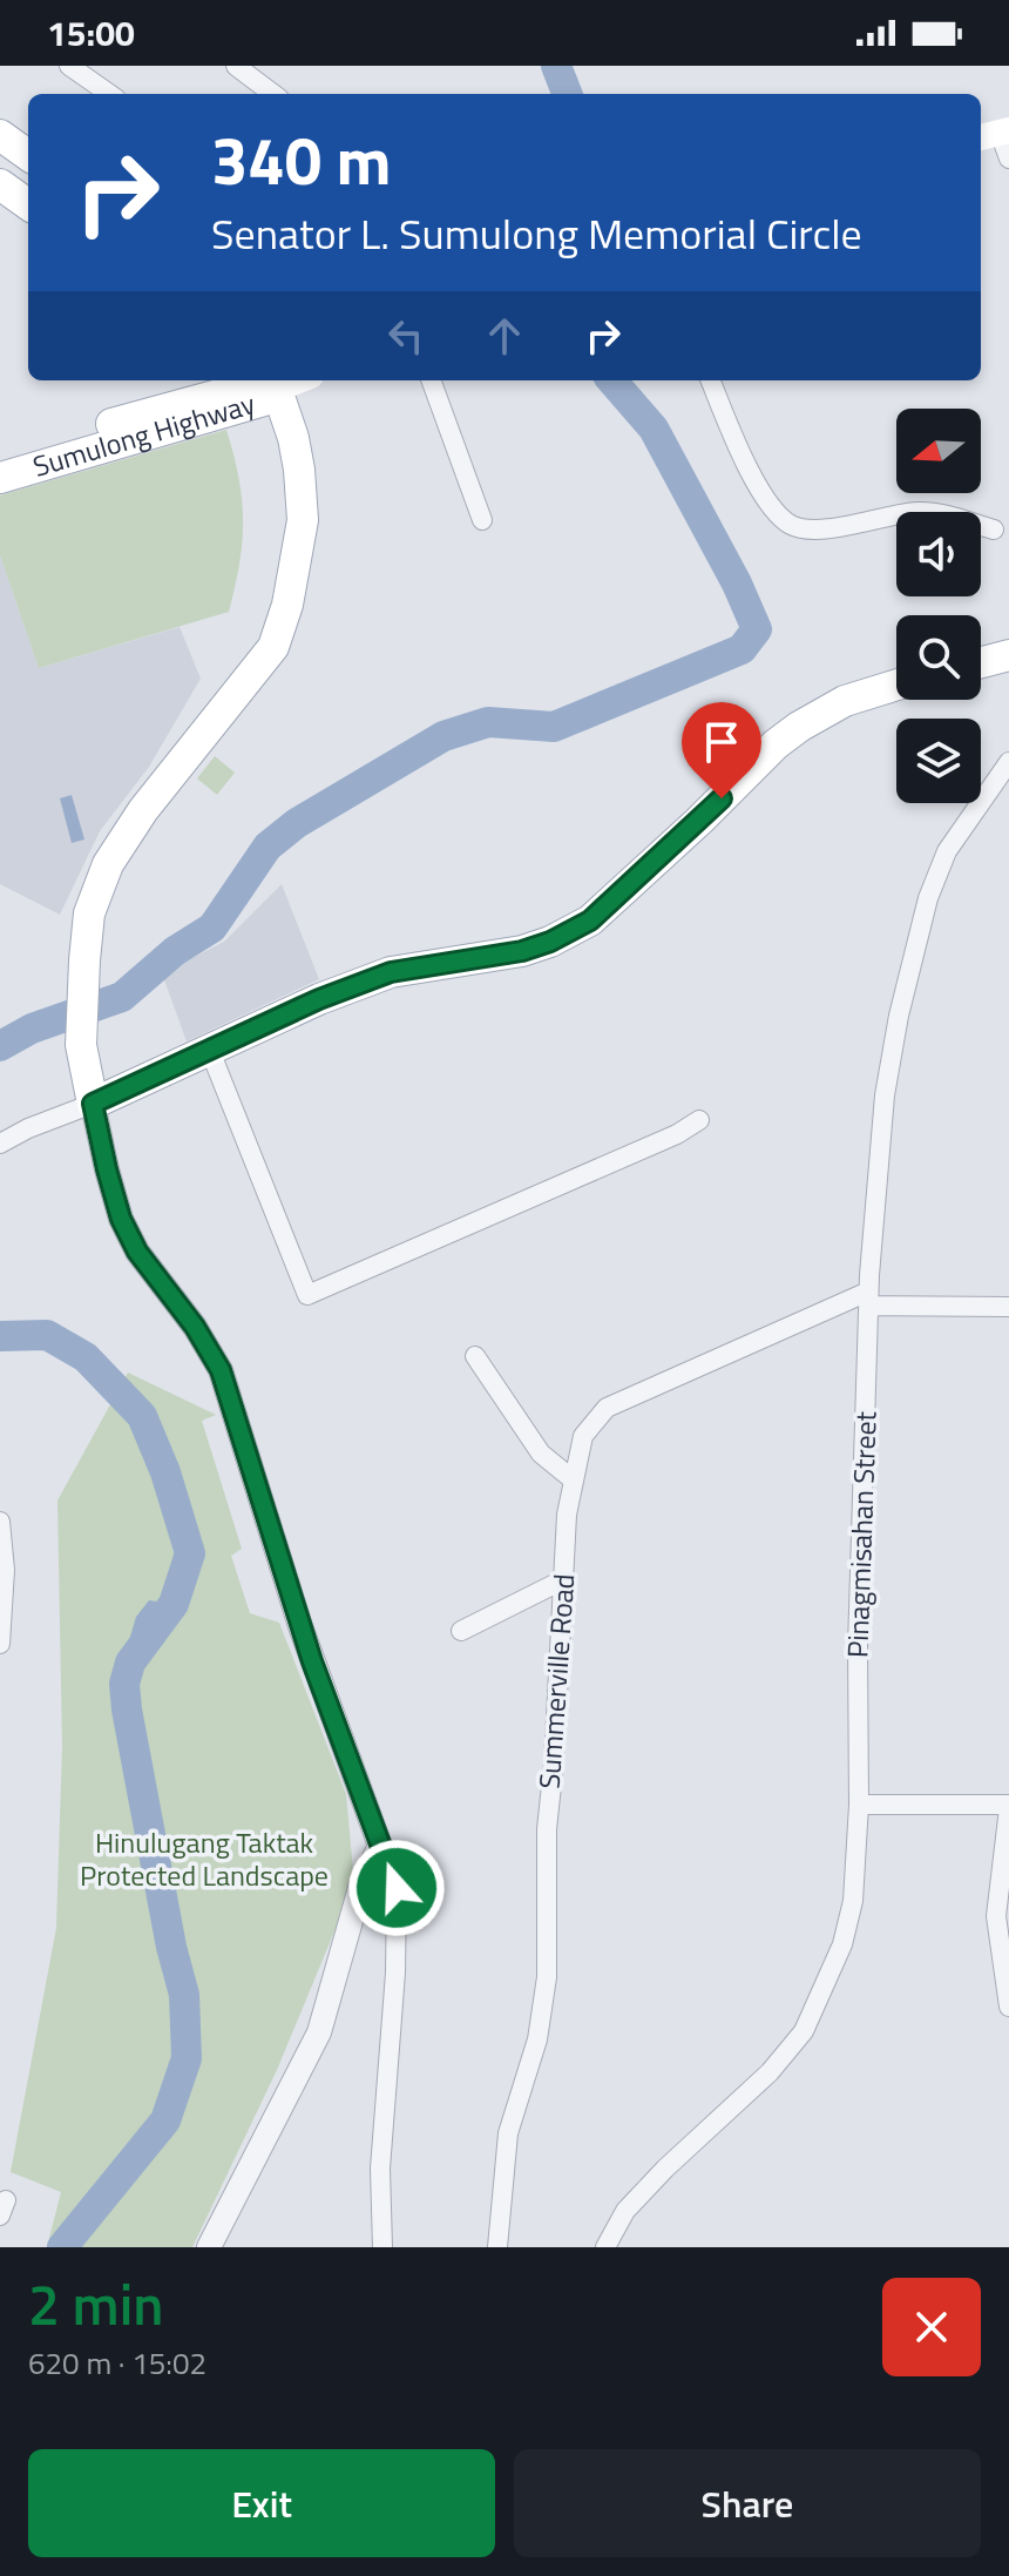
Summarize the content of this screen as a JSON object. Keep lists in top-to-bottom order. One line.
{"streets":{"main road":["Sumulong Highway"],"street":["Pinagmisahan Street","Summerville Road"]},"crossings":[["Pinagmisahan Street","Summerville Road"]],"parks":["Hinulugang Taktak Protected Landscape"],"north":"left","page":{"status":"15:00","turn":["340 m","Senator L. Sumulong Memorial Circle"],"heading":["2 min","620 m · 15:02"],"buttons":["Exit","Share"]}}
